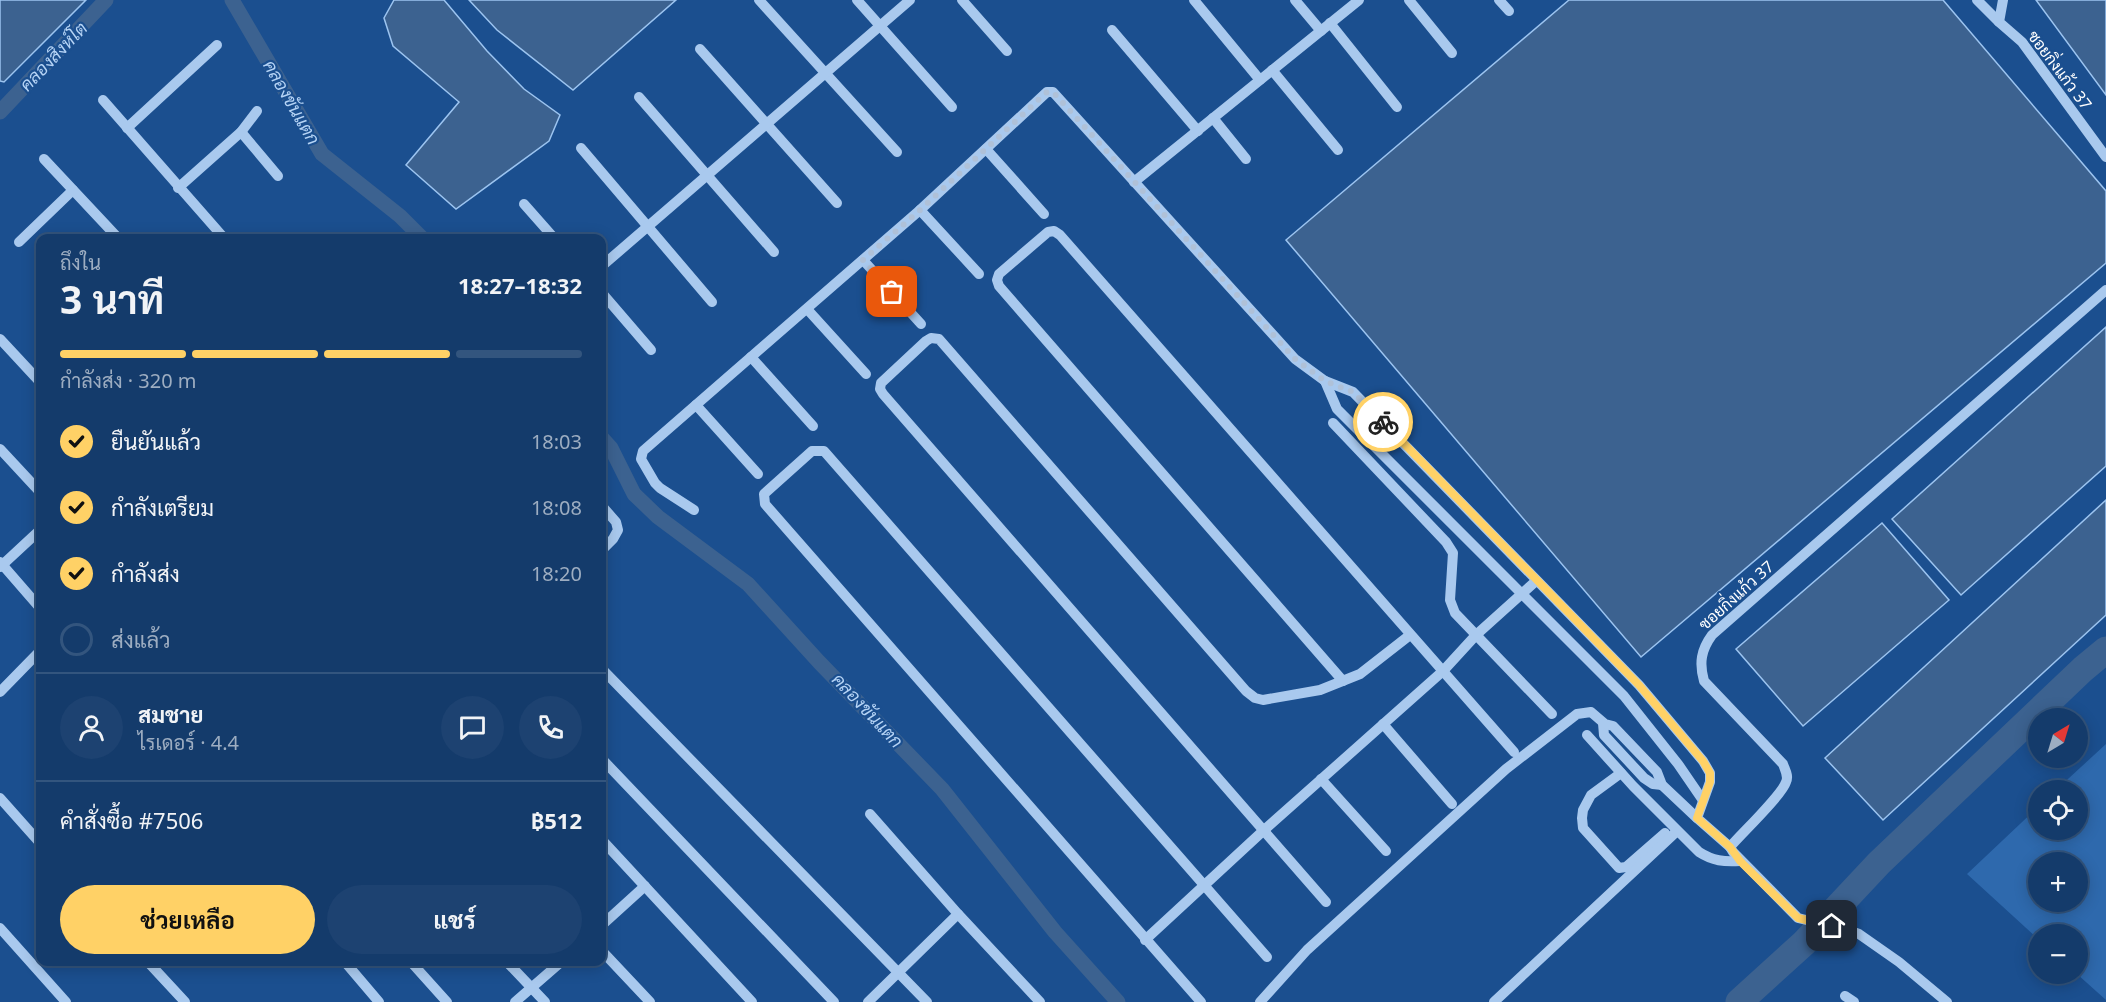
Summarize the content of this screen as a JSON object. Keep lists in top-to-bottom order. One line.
{"streets":{"street":["ซอยกิ่งแก้ว 37"]},"water":["คลองสิงห์โต","คลองขันแตก"],"north":"top right","page":{"heading":["3 นาที","ถึงใน","18:27–18:32"],"panel":["สมชาย","ไรเดอร์ · 4.4","คำสั่งซื้อ #7506","฿512"],"bar":"กำลังส่ง · 320 m","list":[["ยืนยันแล้ว","18:03"],["กำลังเตรียม","18:08"],["กำลังส่ง","18:20"],"ส่งแล้ว"],"map_buttons":["+","−"],"buttons":["ช่วยเหลือ","แชร์"]}}
